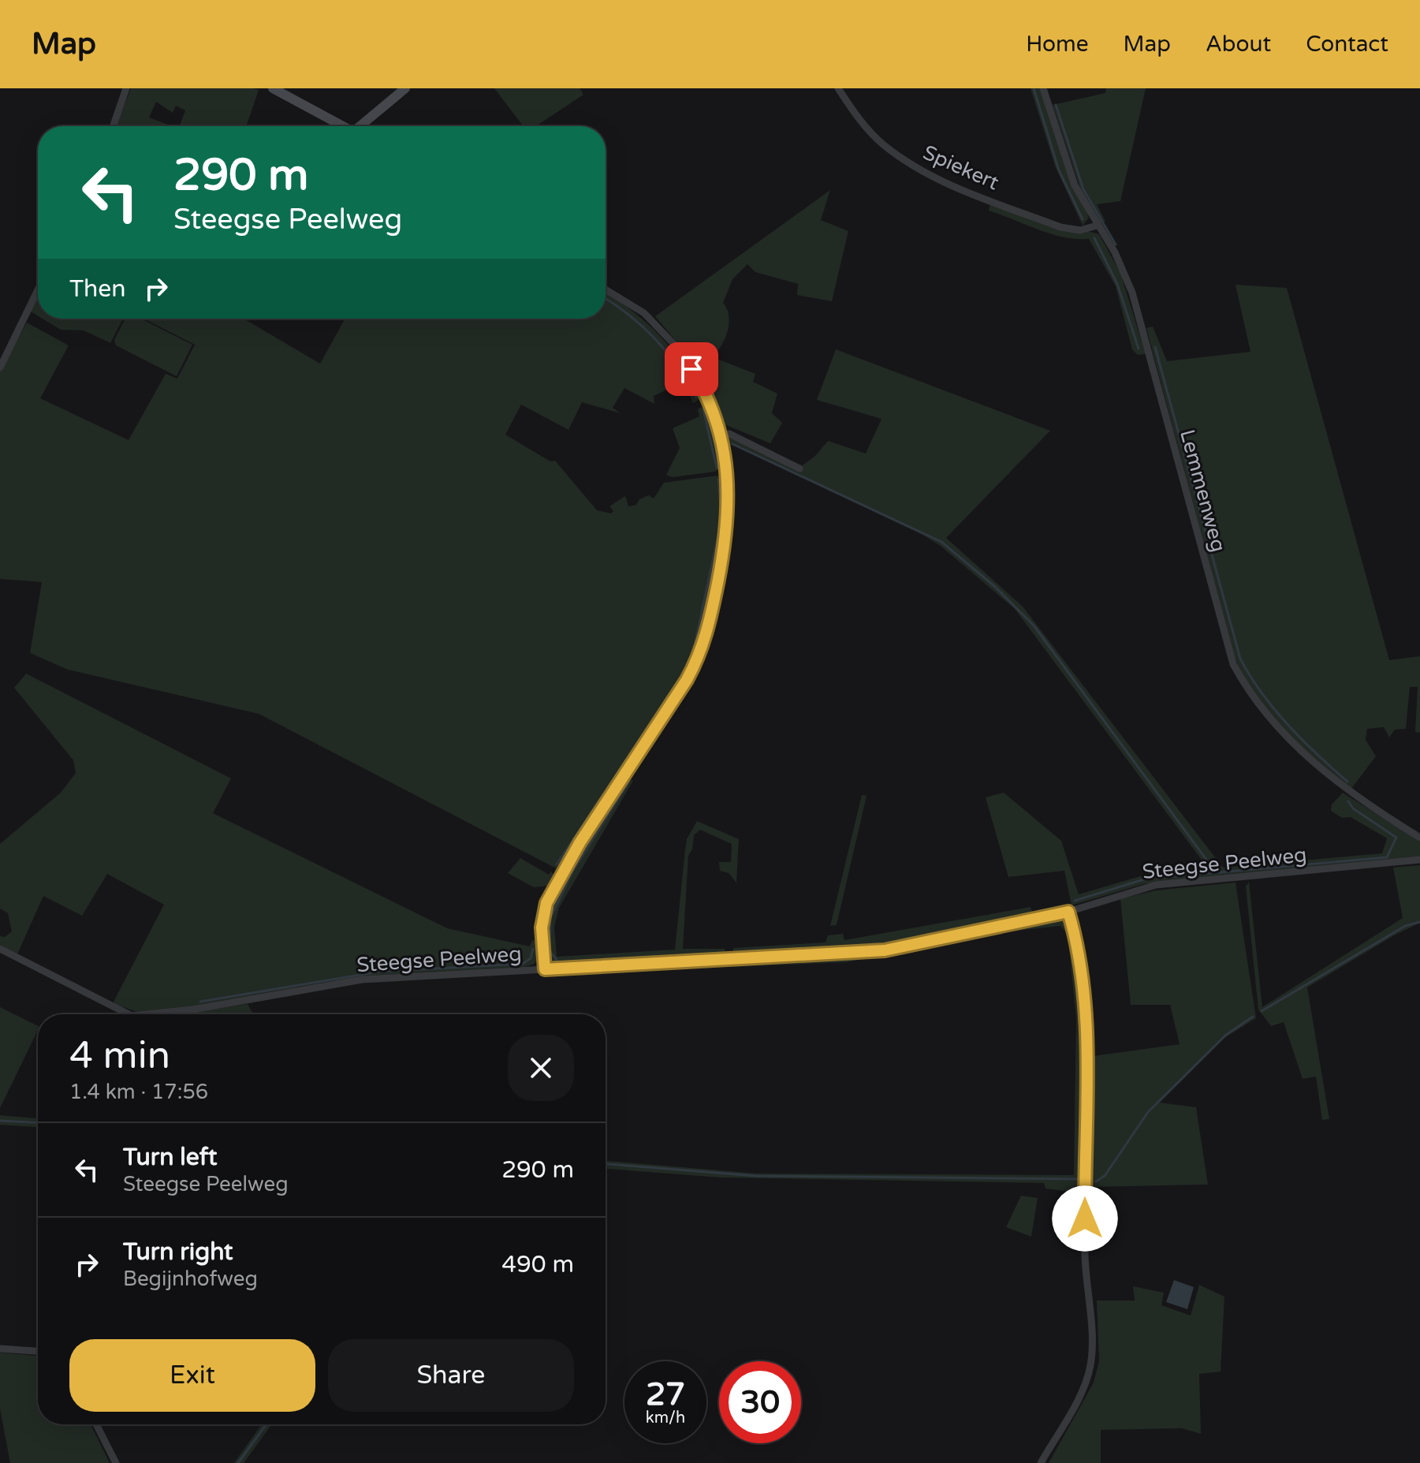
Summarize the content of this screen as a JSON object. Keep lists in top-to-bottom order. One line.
{"streets":{"street":["Spiekert","Lemmenweg","Steegse Peelweg"]},"crossings":[["Spiekert","Lemmenweg"]],"page":{"header":"Map","nav":["Home","Map","About","Contact"],"turn":["290 m","Steegse Peelweg"],"then":"Then","heading":["4 min","1.4 km · 17:56"],"list":[{"name":"Turn left","note":"Steegse Peelweg","value":"290 m"},{"name":"Turn right","note":"Begijnhofweg","value":"490 m"}],"buttons":["Exit","Share"],"speed":"27 km/h","limit":"30"}}
